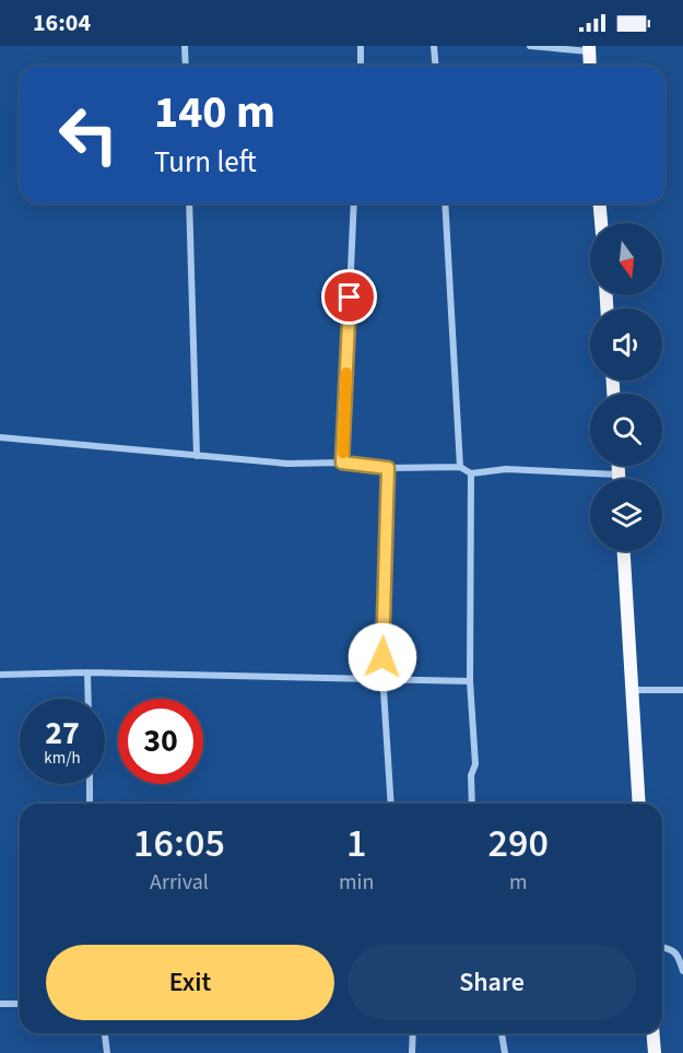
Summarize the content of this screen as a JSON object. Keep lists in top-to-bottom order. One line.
{"north":"bottom","page":{"status":"16:04","turn":["140 m","Turn left"],"speed":"27 km/h","limit":"30","eta":["16:05","Arrival","1","min","290","m"],"buttons":["Exit","Share"]}}
